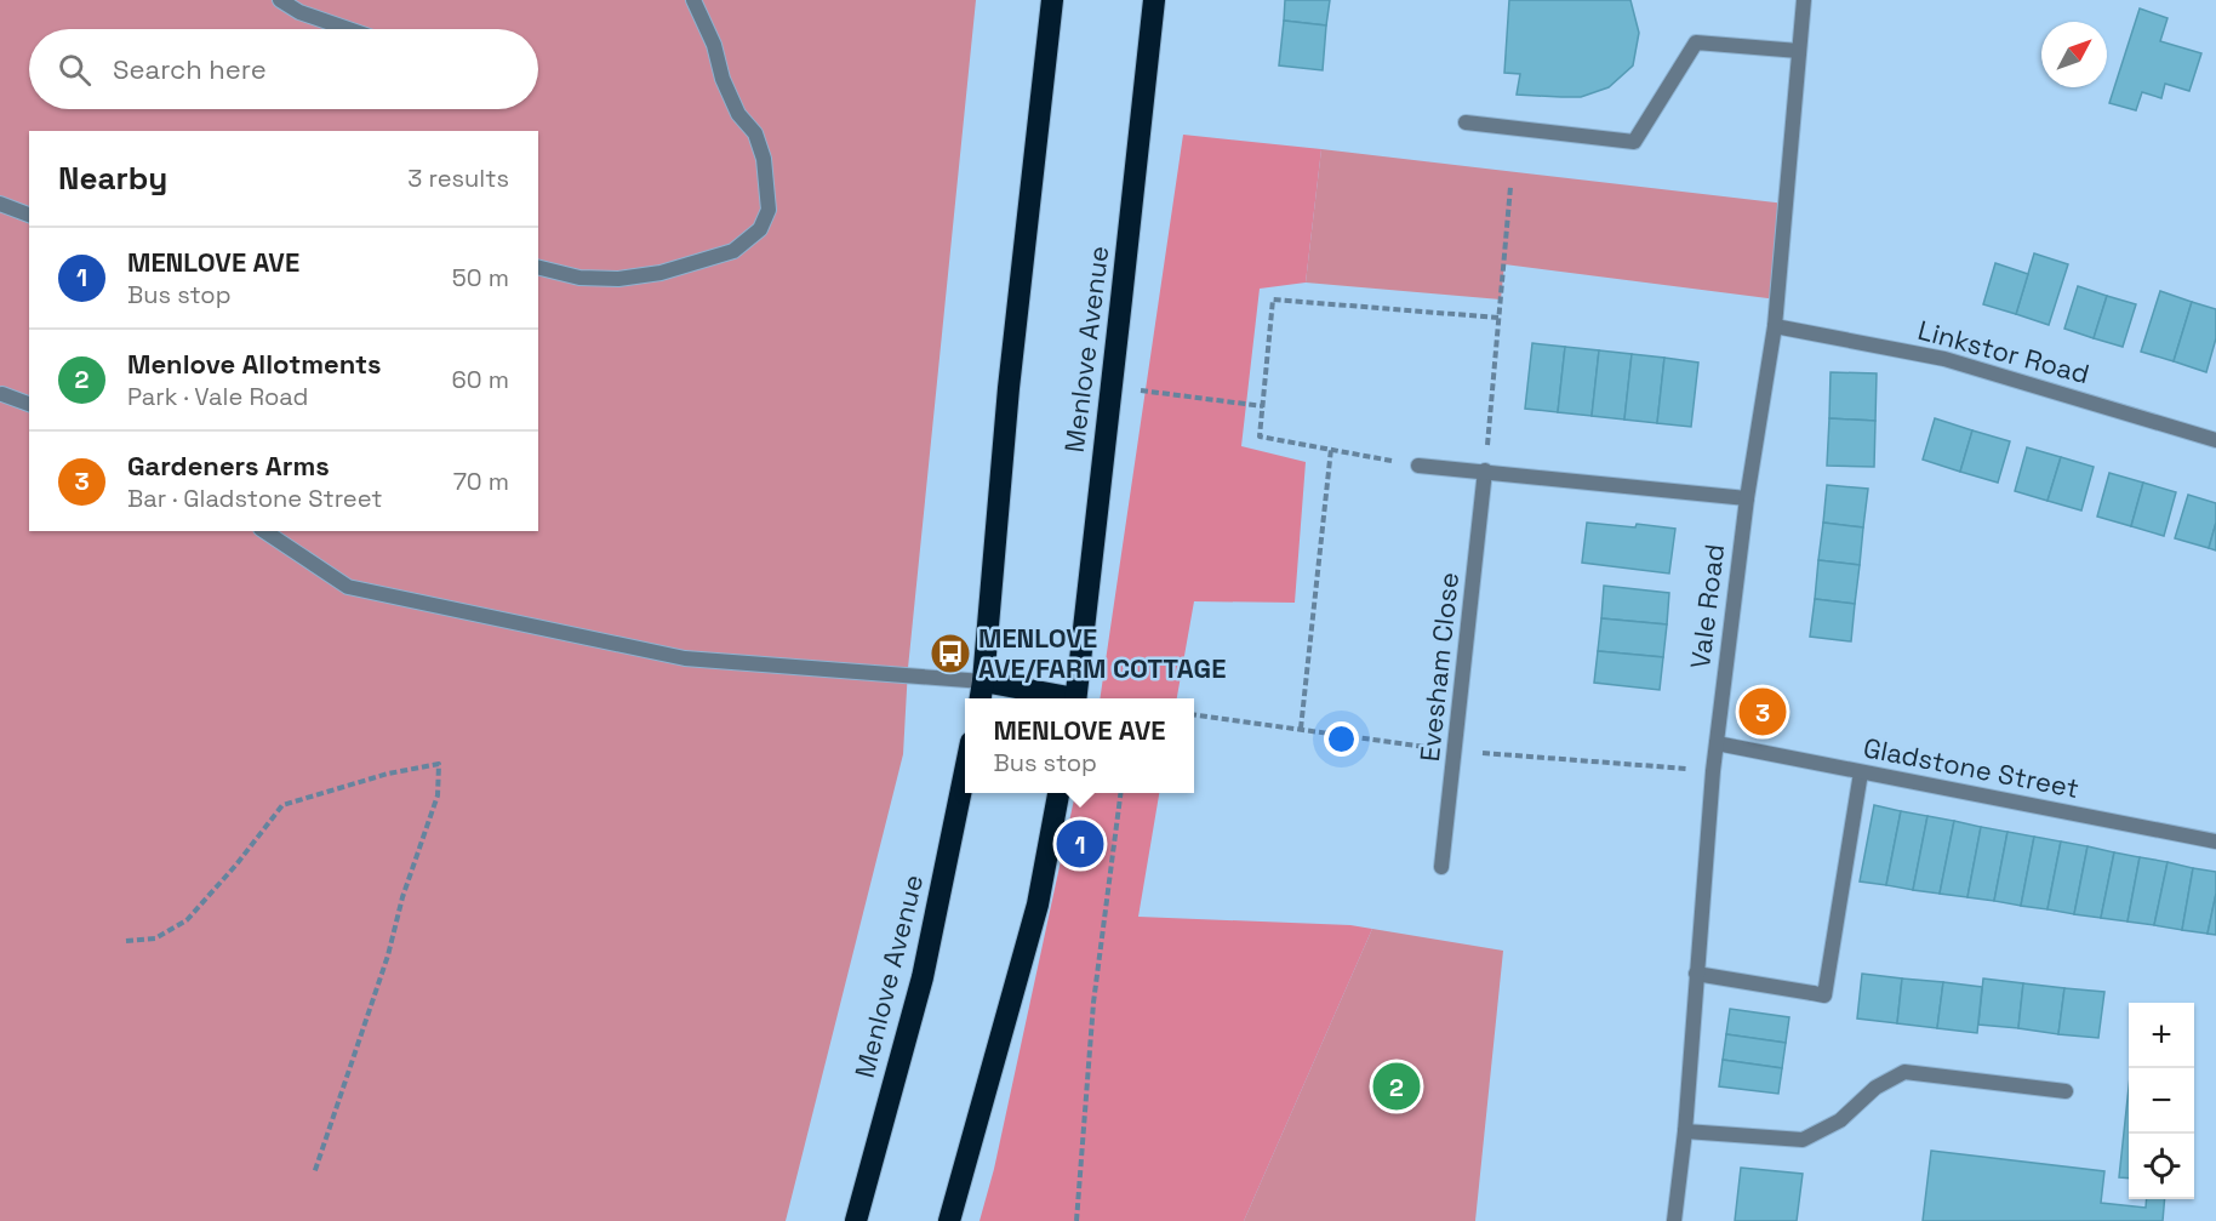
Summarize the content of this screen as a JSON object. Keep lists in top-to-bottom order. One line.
{"streets":{"highway":["Menlove Avenue"],"street":["Linkstor Road","Vale Road","Evesham Close","Gladstone Street"]},"crossings":[["Linkstor Road","Vale Road"],["Vale Road","Gladstone Street"]],"places":{"bus stop":["MENLOVE AVE/FARM COTTAGE"]},"north":"top right","page":{"search":"Search here","heading":["Nearby","3 results"],"list":[{"mark":"1","name":"MENLOVE AVE","note":"Bus stop","value":"50 m"},{"mark":"2","name":"Menlove Allotments","note":"Park · Vale Road","value":"60 m"},{"mark":"3","name":"Gardeners Arms","note":"Bar · Gladstone Street","value":"70 m"}],"pins":["3","1","2"],"popup":["MENLOVE AVE","Bus stop"],"map_buttons":["+","−"]}}
